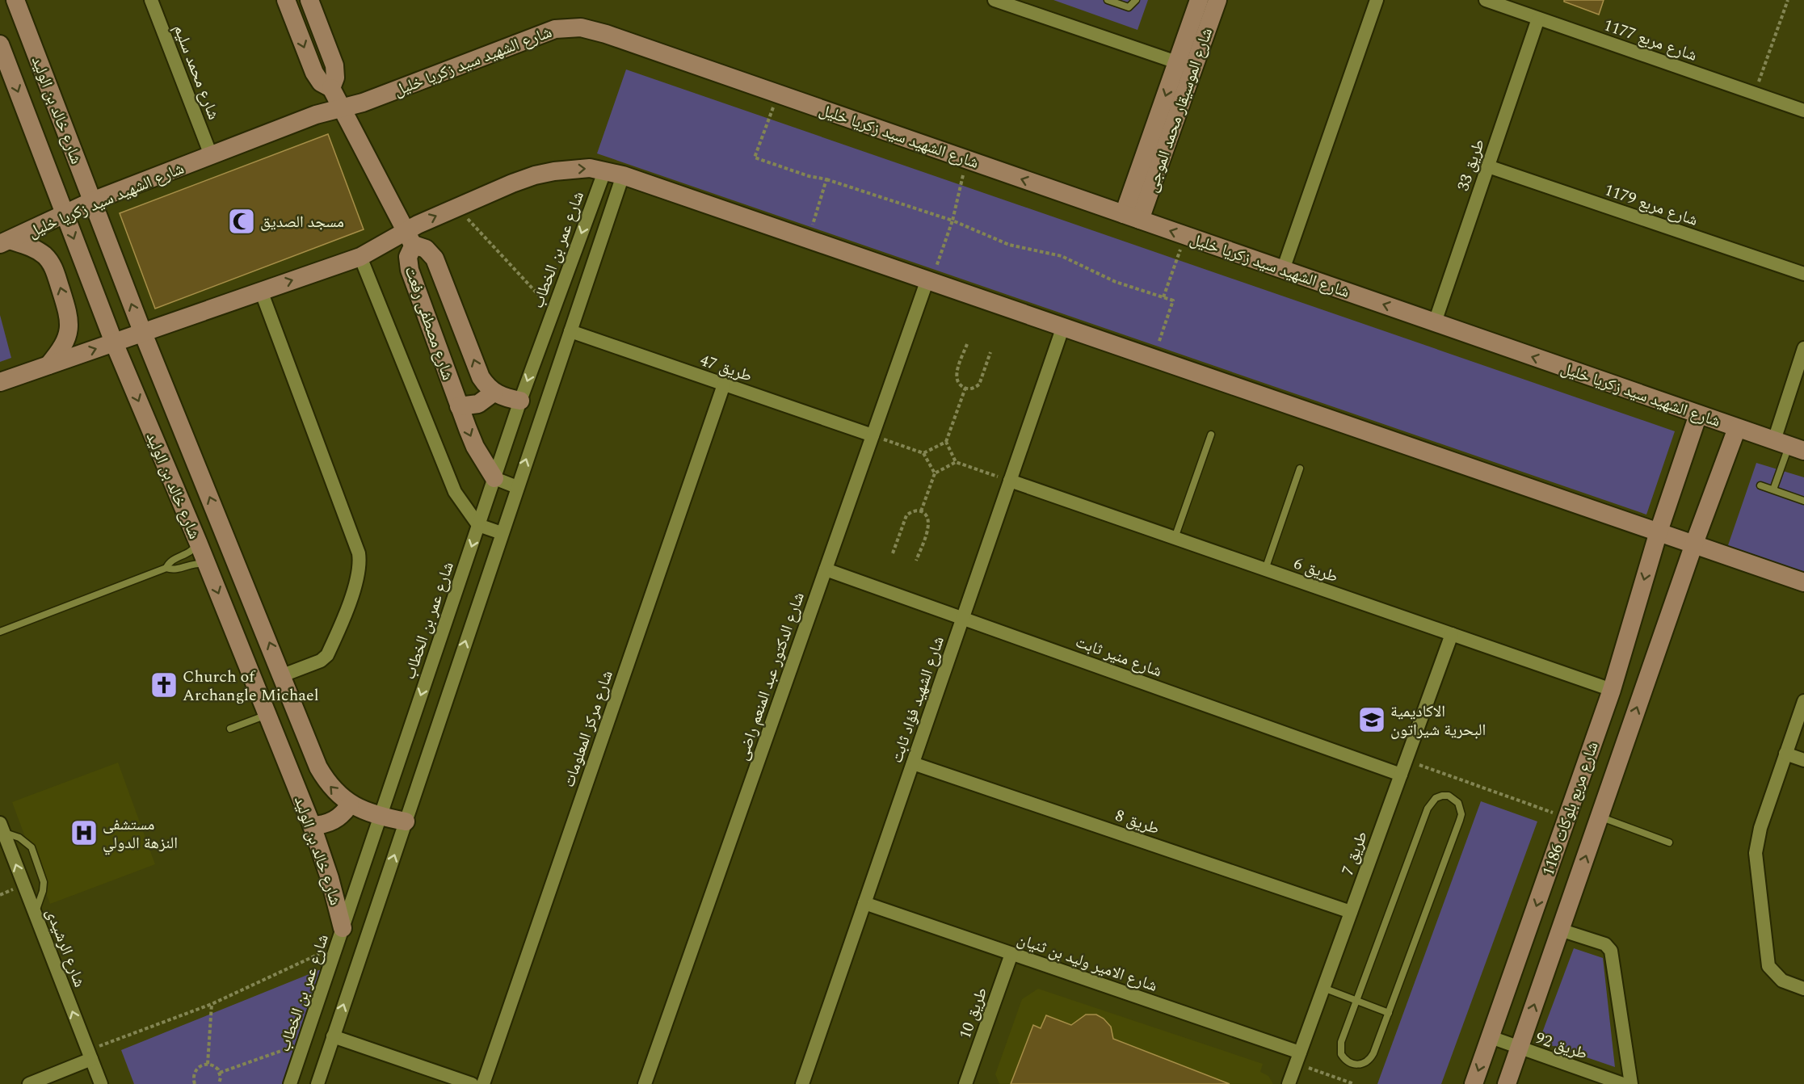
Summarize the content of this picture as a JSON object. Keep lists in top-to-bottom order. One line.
{"streets":{"street":["شارع مربع 1177","شارع الشهيد سيد زكريا خليل","شارع محمد سليم","شارع خالد بن الوليد","شارع الموسيقار محمد الموجى","طريق 33","شارع مربع 1179","شارع عمر بن الخطاب","شارع مصطفى رفعت","طريق 47","طريق 6","شارع منير ثابت","شارع الدكتور عبد المنعم راضى","شارع الشهيد فؤاد ثابت","شارع مركز المعلومات","شارع مربع بلوكات 1186","طريق 8","طريق 7","شارع الرشيدى","شارع الامير وليد بن ثنيان","طريق 10","طريق 92"]},"crossings":[["شارع مربع 1177","طريق 33"],["شارع الشهيد سيد زكريا خليل","شارع محمد سليم"],["شارع الشهيد سيد زكريا خليل","شارع خالد بن الوليد"],["شارع الشهيد سيد زكريا خليل","شارع الموسيقار محمد الموجى"],["شارع الشهيد سيد زكريا خليل","طريق 33"],["شارع الشهيد سيد زكريا خليل","شارع مربع بلوكات 1186"],["شارع خالد بن الوليد","شارع عمر بن الخطاب"],["طريق 33","شارع مربع 1179"],["شارع عمر بن الخطاب","شارع مصطفى رفعت"],["طريق 47","شارع الدكتور عبد المنعم راضى"],["طريق 47","شارع مركز المعلومات"],["طريق 6","شارع الشهيد فؤاد ثابت"],["طريق 6","شارع مربع بلوكات 1186"],["طريق 6","طريق 7"],["شارع منير ثابت","شارع الدكتور عبد المنعم راضى"],["شارع منير ثابت","شارع الشهيد فؤاد ثابت"],["شارع منير ثابت","طريق 7"],["شارع الشهيد فؤاد ثابت","طريق 8"],["شارع الشهيد فؤاد ثابت","شارع الامير وليد بن ثنيان"],["شارع مربع بلوكات 1186","طريق 92"],["طريق 8","طريق 7"],["طريق 7","شارع الامير وليد بن ثنيان"],["شارع الامير وليد بن ثنيان","طريق 10"]],"one_way":["شارع الرشيدى"],"places":{"mosque":["مسجد الصديق"],"church":["Church of Archangle Michael"],"school or university":["الاكاديمية البحرية شيراتون"],"hospital":["مستشفى النزهة الدولي"]}}
